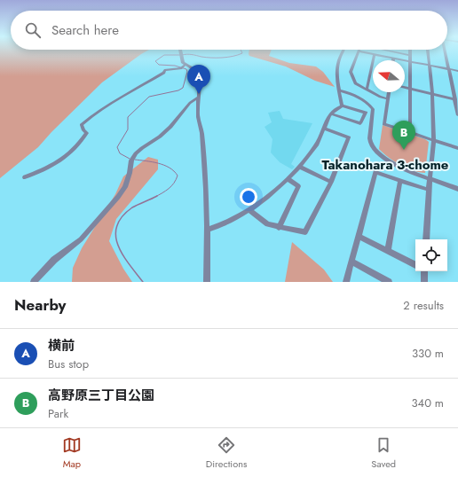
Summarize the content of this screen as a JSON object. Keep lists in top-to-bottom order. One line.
{"districts":["Takanohara 3-chome"],"north":"left","page":{"search":"Search here","pins":["A","B"],"heading":["Nearby","2 results"],"list":[{"mark":"A","name":"横前","note":"Bus stop","value":"330 m"},{"mark":"B","name":"高野原三丁目公園","note":"Park","value":"340 m"}],"nav":["Map","Directions","Saved"]}}
